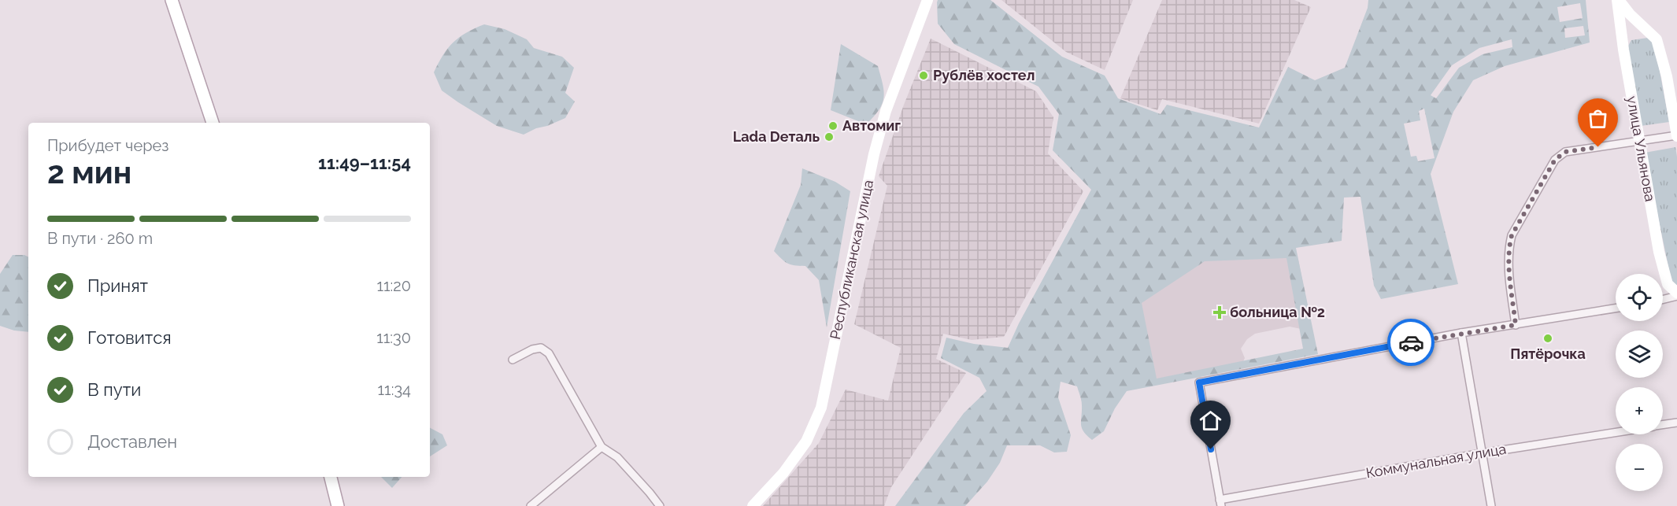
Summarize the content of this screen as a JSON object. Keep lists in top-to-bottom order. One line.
{"streets":{"street":["улица Ульянова","Республиканская улица","Коммунальная улица"]},"places":{"other":["Рублёв хостел","Автомиг","Lada Dеталь","Пятёрочка"],"health":["больница №2"]},"page":{"heading":["2 мин","Прибудет через","11:49–11:54"],"bar":"В пути · 260 m","list":[["Принят","11:20"],["Готовится","11:30"],["В пути","11:34"],"Доставлен"],"map_buttons":["+","−"]}}
